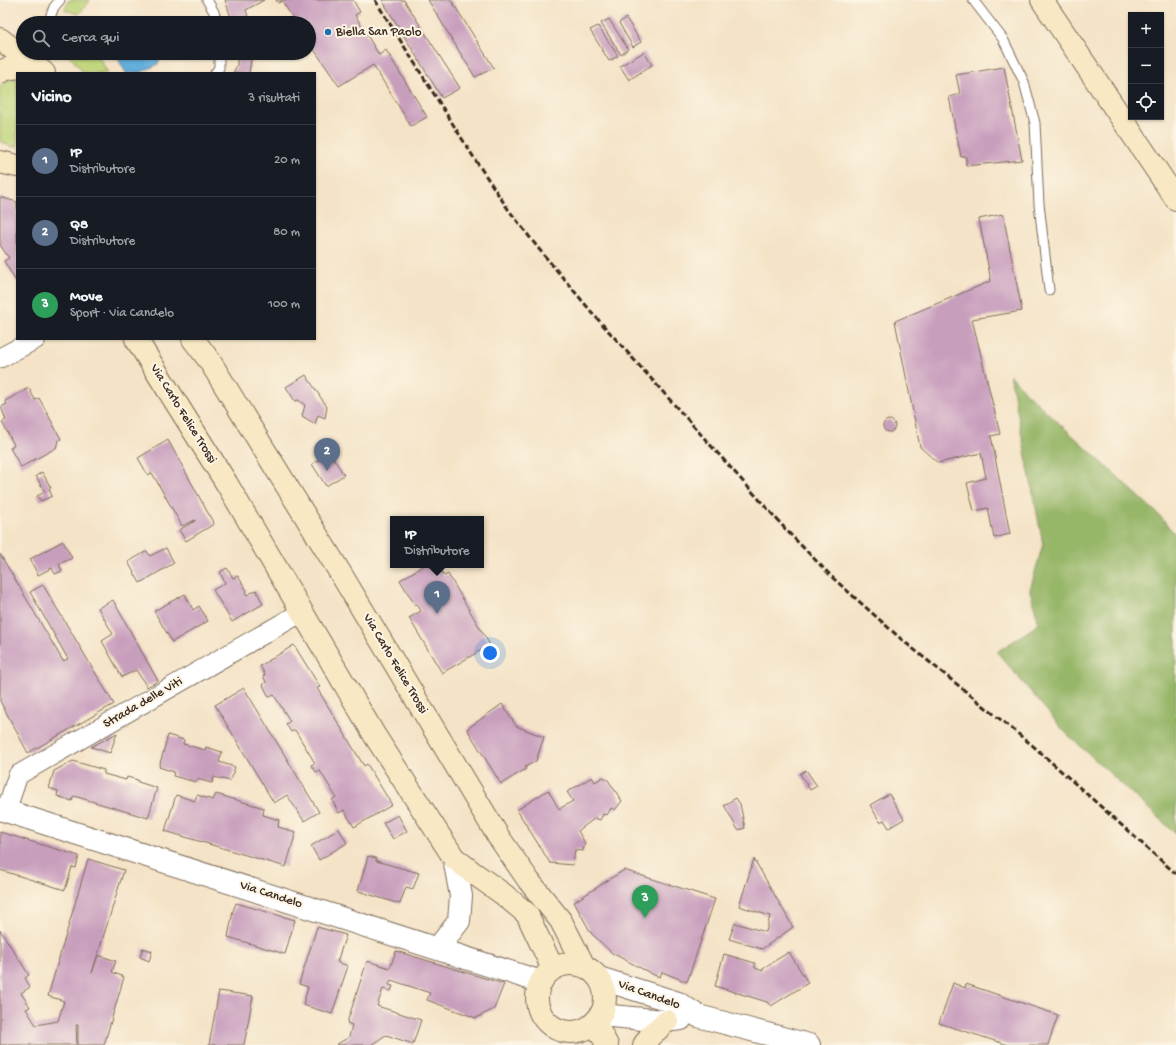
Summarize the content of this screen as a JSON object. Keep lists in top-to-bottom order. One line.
{"streets":{"main road":["Via Carlo Felice Trossi","Via Candelo"],"street":["Strada delle Viti"]},"crossings":[["Via Carlo Felice Trossi","Strada delle Viti"],["Via Carlo Felice Trossi","Via Candelo"],["Strada delle Viti","Via Candelo"]],"places":["Biella San Paolo"],"page":{"map_buttons":["+","−"],"search":"Cerca qui","heading":["Vicino","3 risultati"],"list":[{"mark":"1","name":"IP","note":"Distributore","value":"20 m"},{"mark":"2","name":"Q8","note":"Distributore","value":"80 m"},{"mark":"3","name":"Move","note":"Sport · Via Candelo","value":"100 m"}],"pins":["2","1","3"],"popup":["IP","Distributore"]}}
